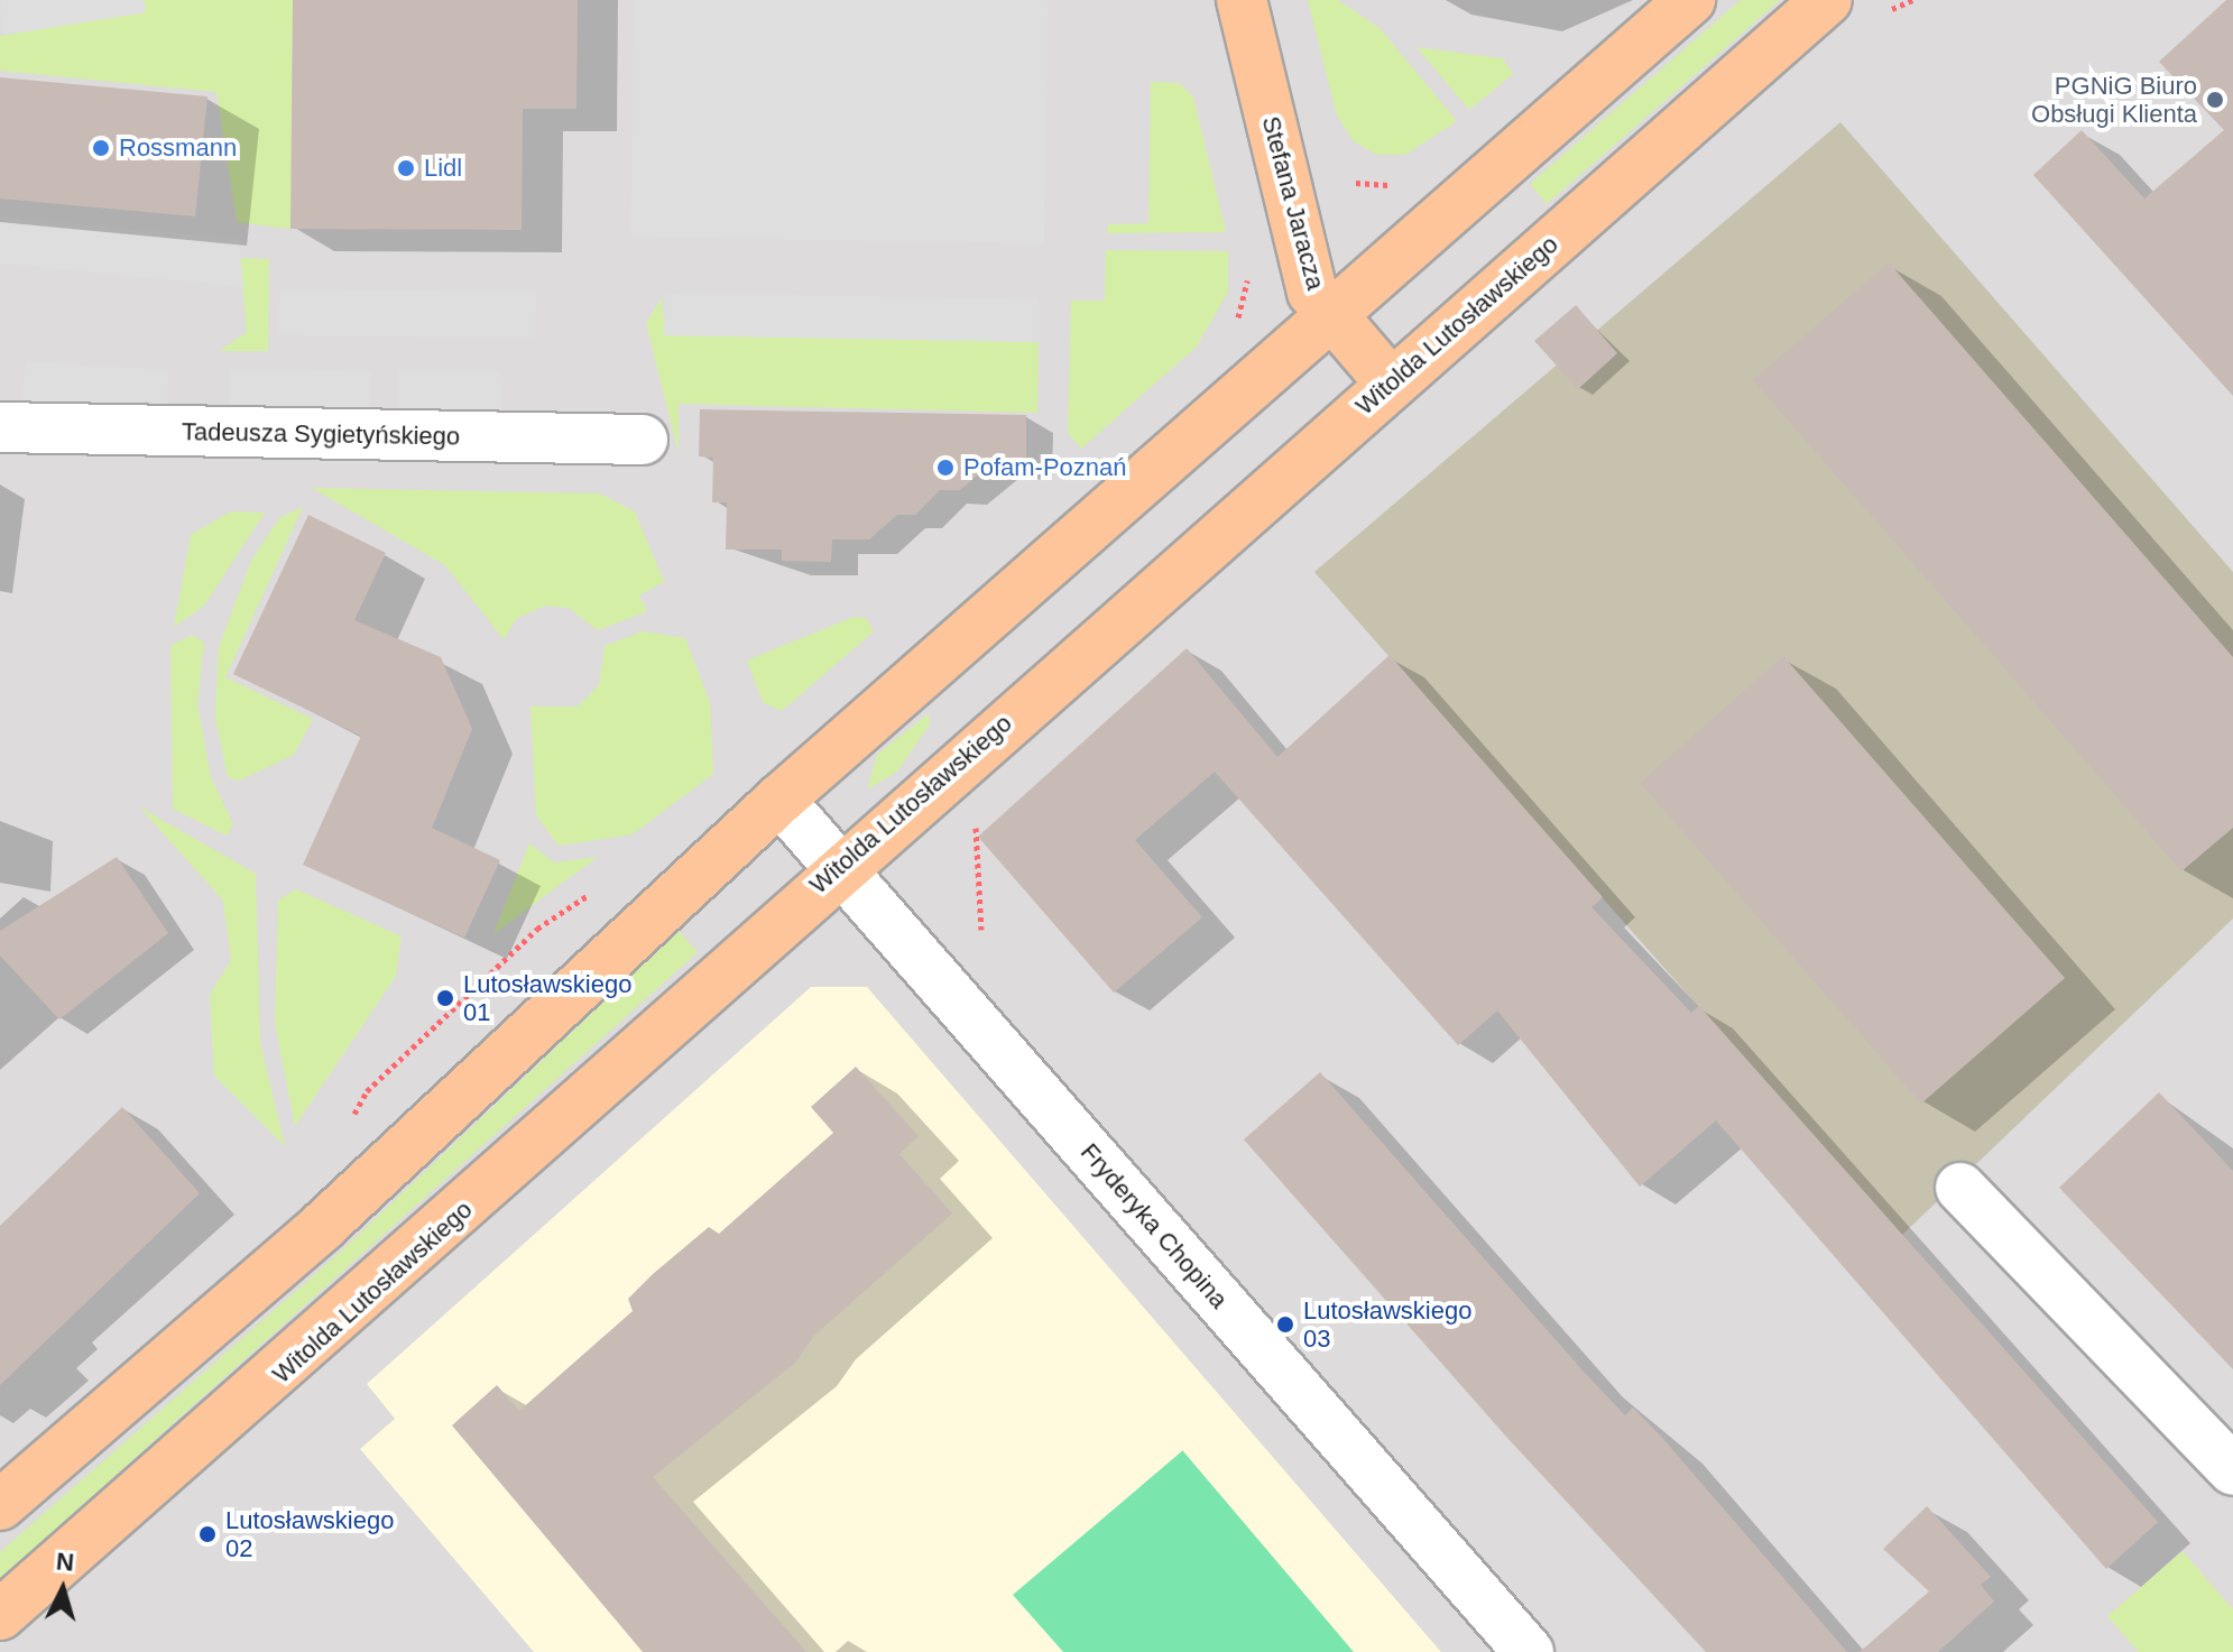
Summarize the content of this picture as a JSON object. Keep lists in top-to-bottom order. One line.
{"streets":{"main road":["Stefana Jaracza","Witolda Lutosławskiego"],"street":["Tadeusza Sygietyńskiego","Fryderyka Chopina"]},"crossings":[["Stefana Jaracza","Witolda Lutosławskiego"],["Witolda Lutosławskiego","Fryderyka Chopina"]],"places":["PGNiG Biuro Obsługi Klienta","Rossmann","Lidl","Pofam-Poznań","Lutosławskiego 01","Lutosławskiego 03","Lutosławskiego 02"],"north":"top"}
